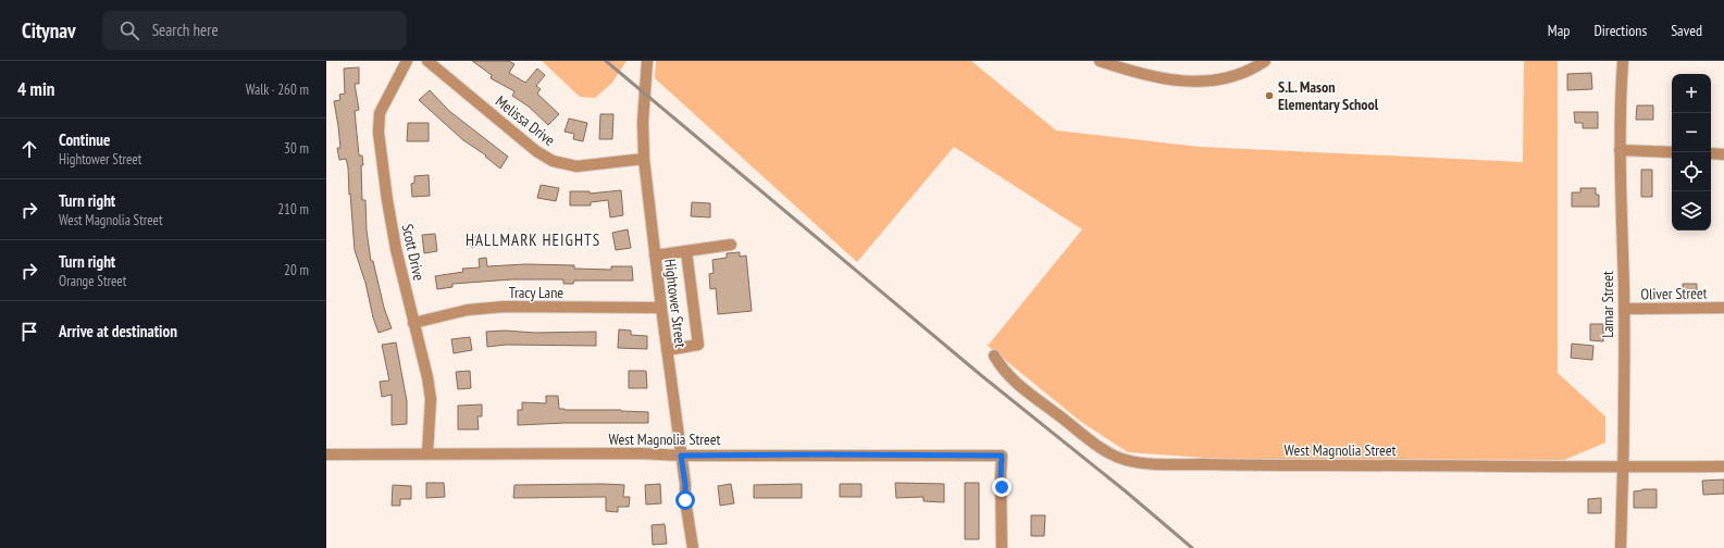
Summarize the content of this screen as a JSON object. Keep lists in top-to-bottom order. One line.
{"streets":{"street":["Melissa Drive","Scott Drive","Tracy Lane","Oliver Street","Hightower Street","Lamar Street","West Magnolia Street"]},"crossings":[["Melissa Drive","Hightower Street"],["Scott Drive","Tracy Lane"],["Scott Drive","West Magnolia Street"],["Tracy Lane","Hightower Street"],["Oliver Street","Lamar Street"],["Hightower Street","West Magnolia Street"],["Lamar Street","West Magnolia Street"]],"districts":["HALLMARK HEIGHTS"],"places":["S.L. Mason Elementary School"],"page":{"header":"Citynav","search":"Search here","nav":["Map","Directions","Saved"],"heading":["4 min","Walk · 260 m"],"map_buttons":["+","−"],"list":[["Continue","Hightower Street","30 m"],["Turn right","West Magnolia Street","210 m"],["Turn right","Orange Street","20 m"],"Arrive at destination"]}}
